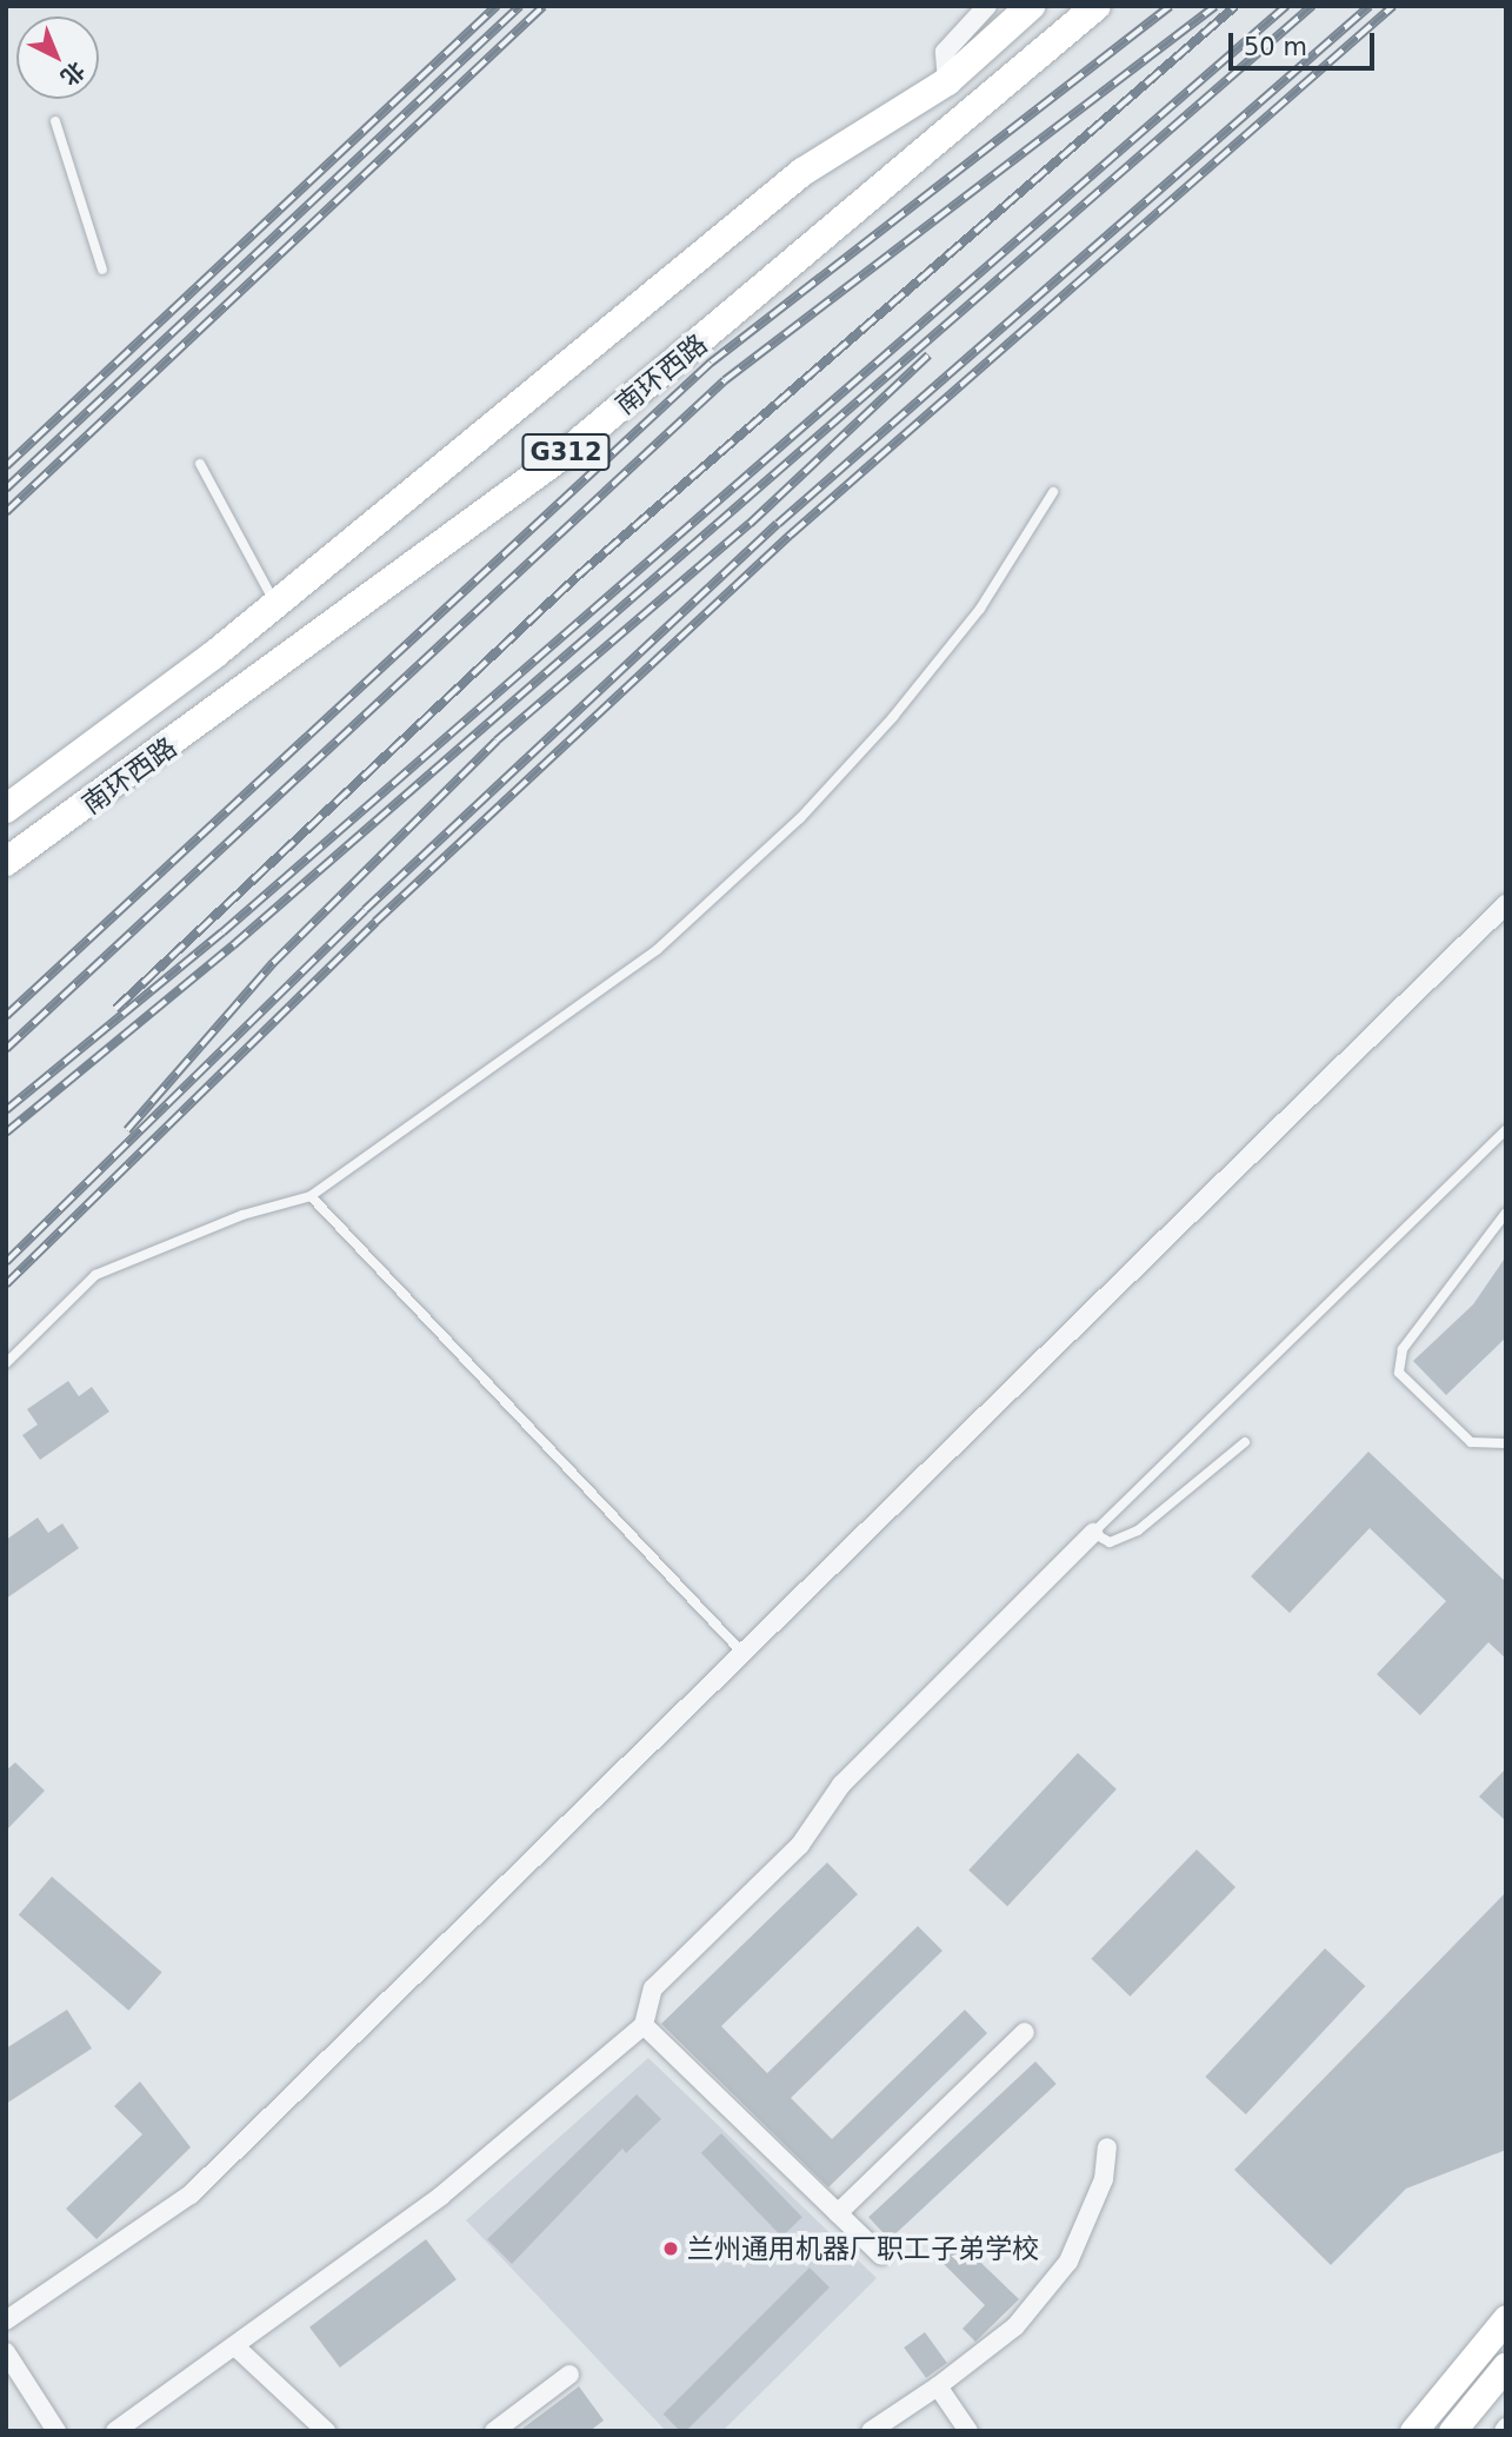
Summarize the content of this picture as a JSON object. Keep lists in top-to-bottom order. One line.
{"streets":{"highway":["南环西路","G312"]},"places":["兰州通用机器厂职工子弟学校"],"scale_bar":"50 m","north":"bottom right"}
